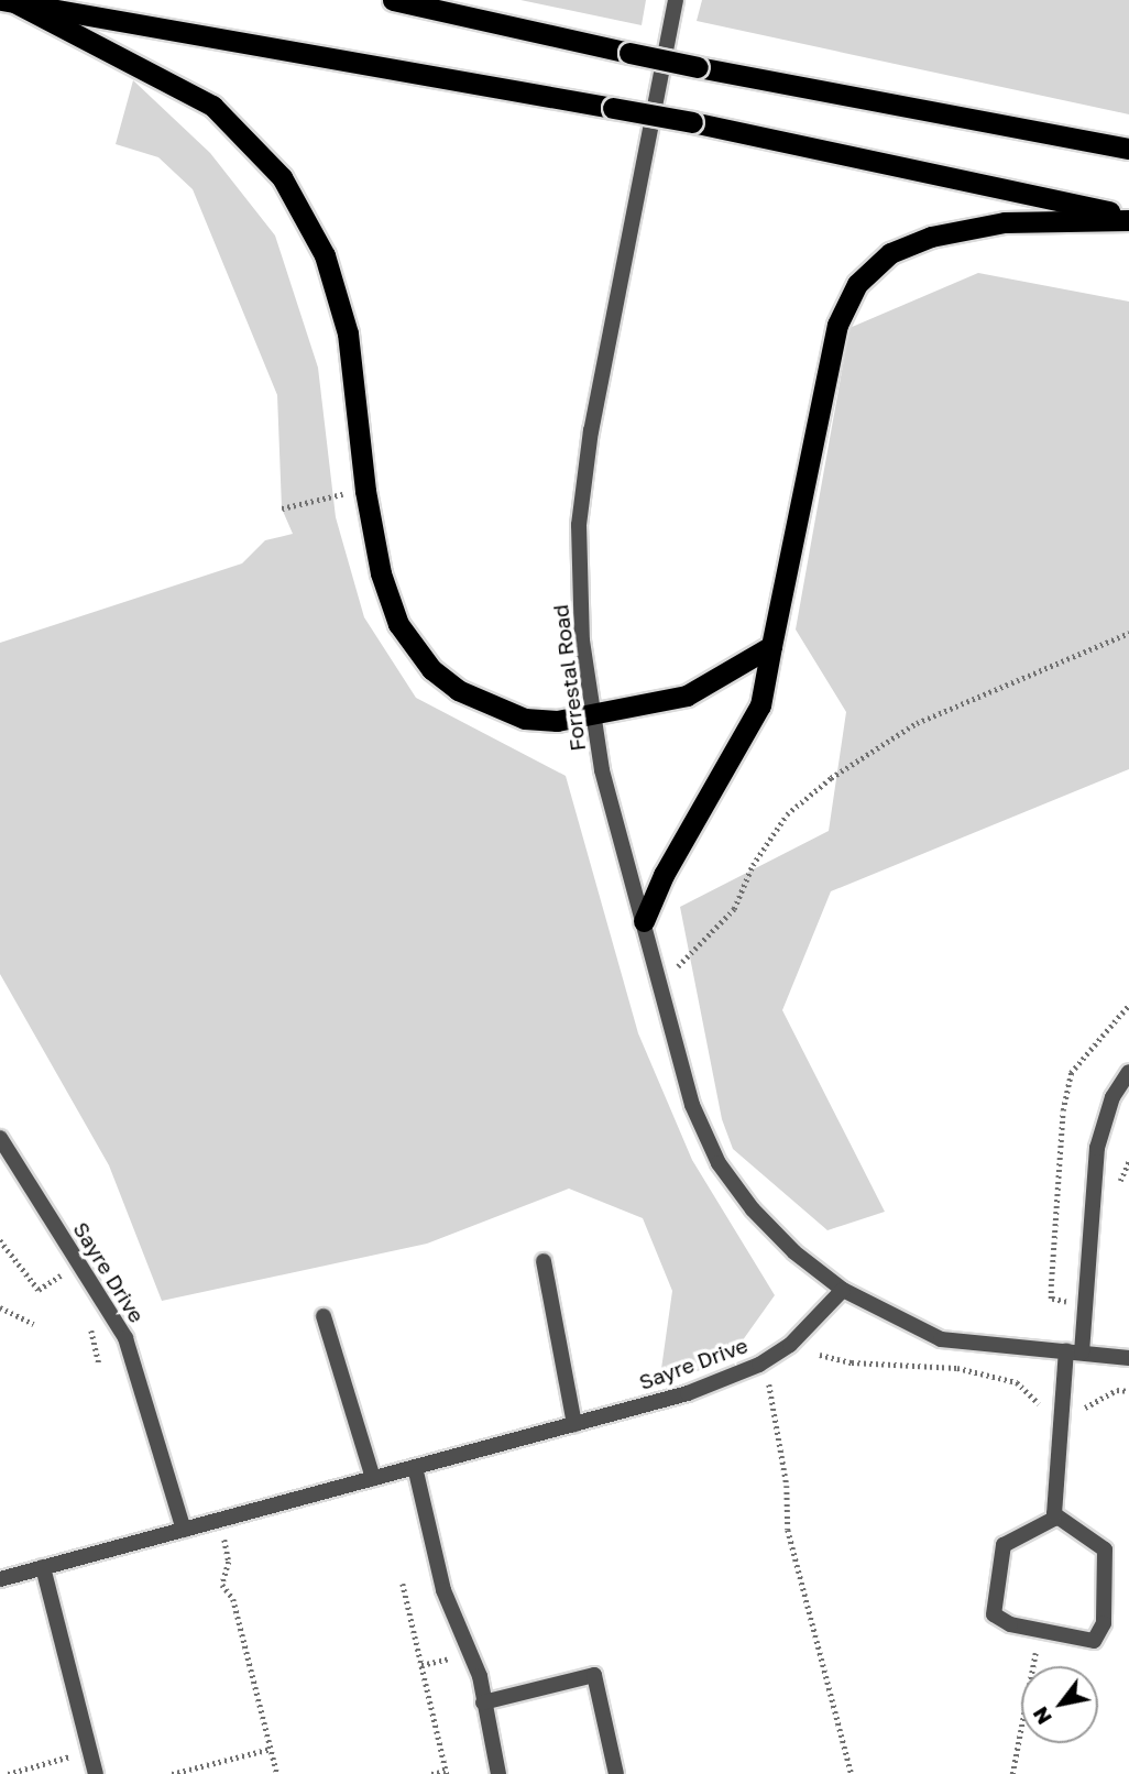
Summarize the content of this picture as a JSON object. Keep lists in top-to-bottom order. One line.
{"streets":{"street":["Forrestal Road","Sayre Drive"]},"crossings":[["Forrestal Road","Sayre Drive"]],"north":"bottom left"}
